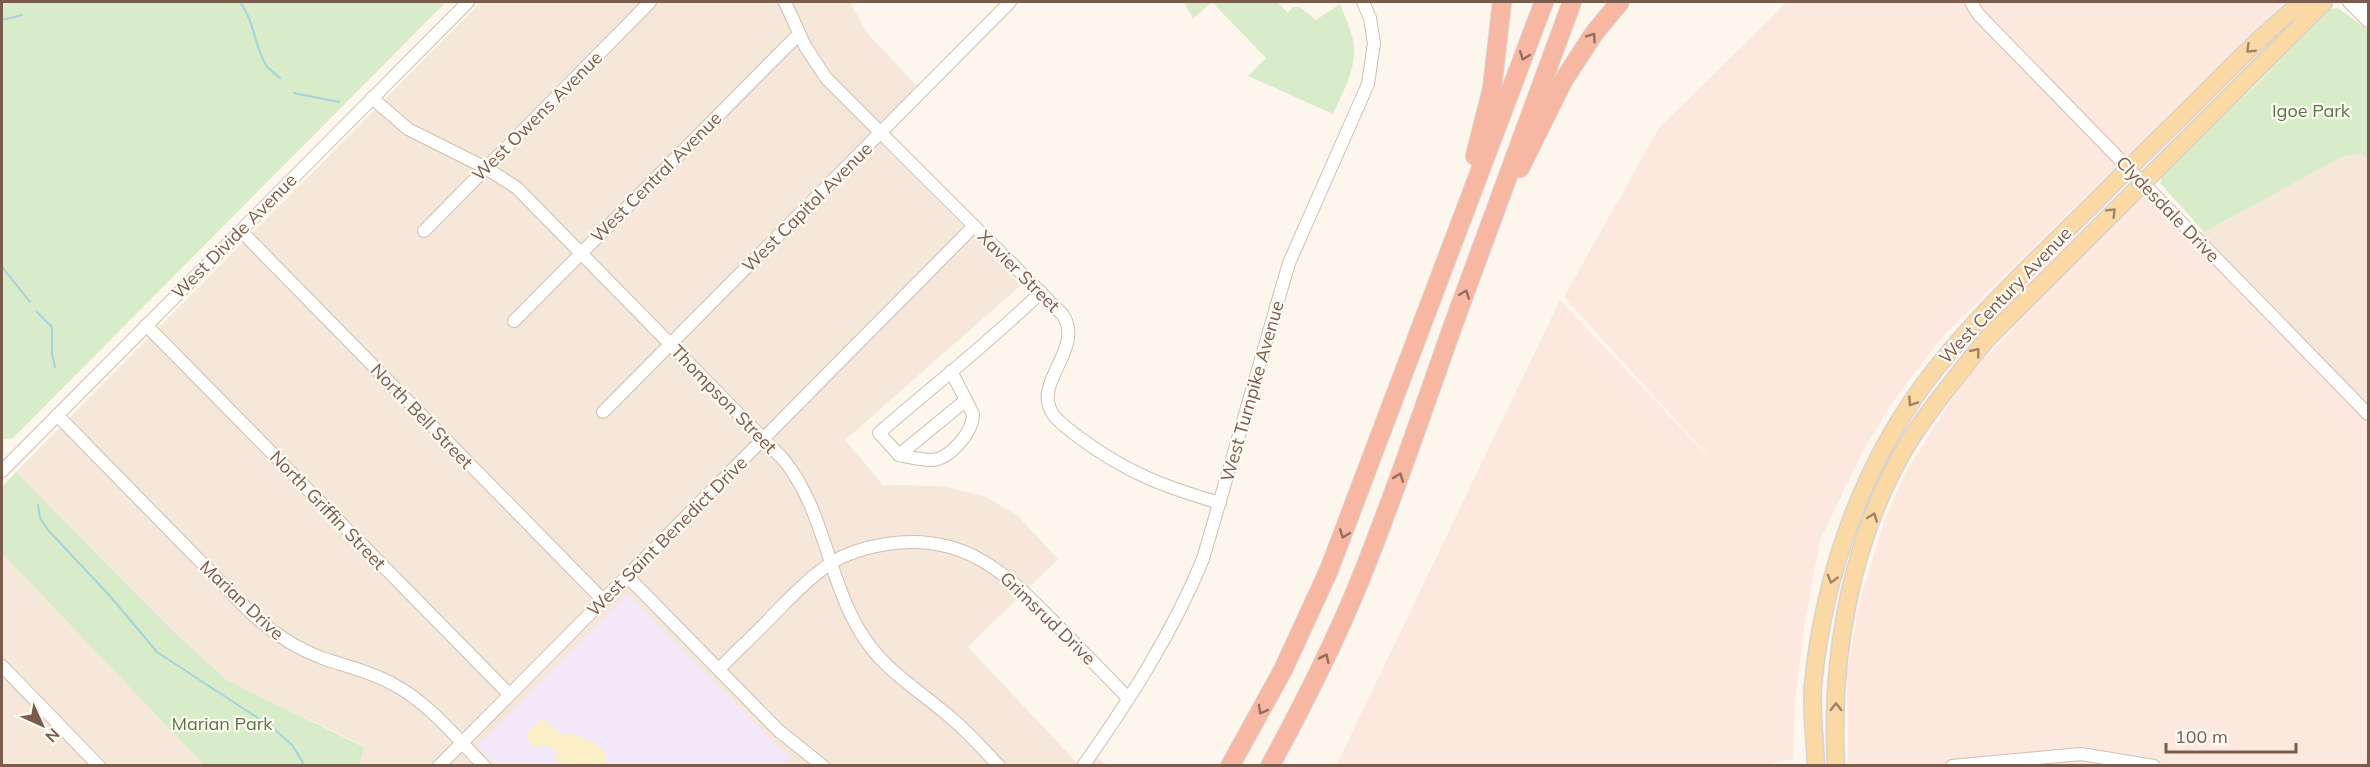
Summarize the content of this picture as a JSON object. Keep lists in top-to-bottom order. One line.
{"streets":{"main road":["West Century Avenue"],"street":["West Owens Avenue","West Central Avenue","West Capitol Avenue","Clydesdale Drive","West Divide Avenue","Xavier Street","West Turnpike Avenue","Thompson Street","North Bell Street","North Griffin Street","West Saint Benedict Drive","Marian Drive","Grimsrud Drive"]},"crossings":[["West Owens Avenue","Thompson Street"],["West Central Avenue","Xavier Street"],["West Central Avenue","Thompson Street"],["West Capitol Avenue","Xavier Street"],["West Capitol Avenue","Thompson Street"],["Clydesdale Drive","West Century Avenue"],["West Divide Avenue","Thompson Street"],["West Divide Avenue","North Bell Street"],["West Divide Avenue","North Griffin Street"],["West Divide Avenue","Marian Drive"],["Xavier Street","West Turnpike Avenue"],["Xavier Street","West Saint Benedict Drive"],["West Turnpike Avenue","Grimsrud Drive"],["Thompson Street","West Saint Benedict Drive"],["Thompson Street","Grimsrud Drive"],["North Bell Street","West Saint Benedict Drive"],["North Griffin Street","West Saint Benedict Drive"],["West Saint Benedict Drive","Marian Drive"]],"parks":["Igoe Park","Marian Park"],"scale_bar":"100 m","north":"bottom right"}
